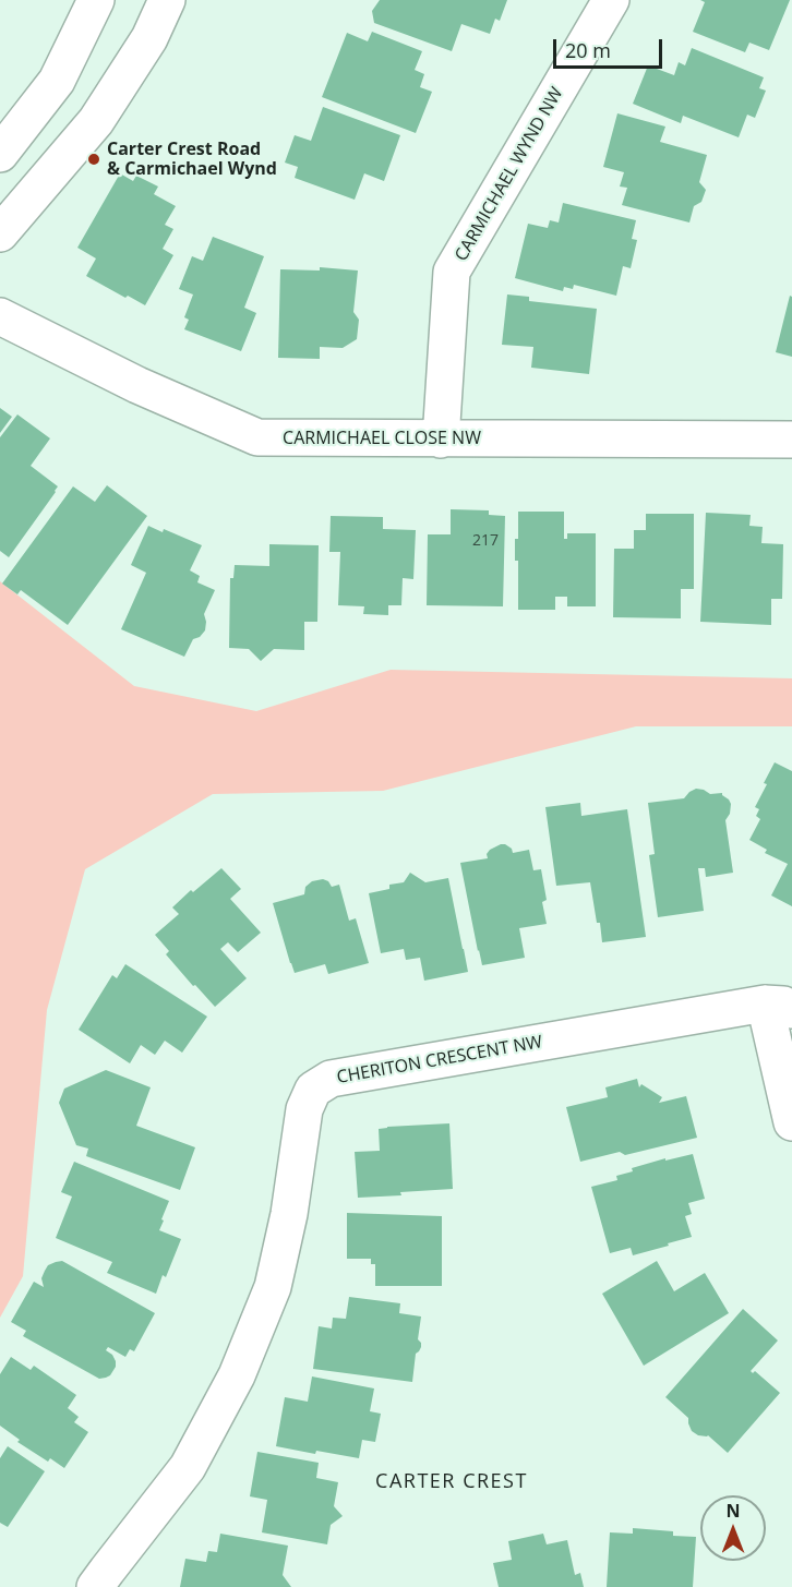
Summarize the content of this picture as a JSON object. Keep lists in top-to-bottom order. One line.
{"streets":{"street":["CARMICHAEL WYND NW","CARMICHAEL CLOSE NW","CHERITON CRESCENT NW"]},"crossings":[["CARMICHAEL WYND NW","CARMICHAEL CLOSE NW"]],"districts":["CARTER CREST"],"places":["Carter Crest Road & Carmichael Wynd"],"house_numbers":["217"],"scale_bar":"20 m","north":"top"}
